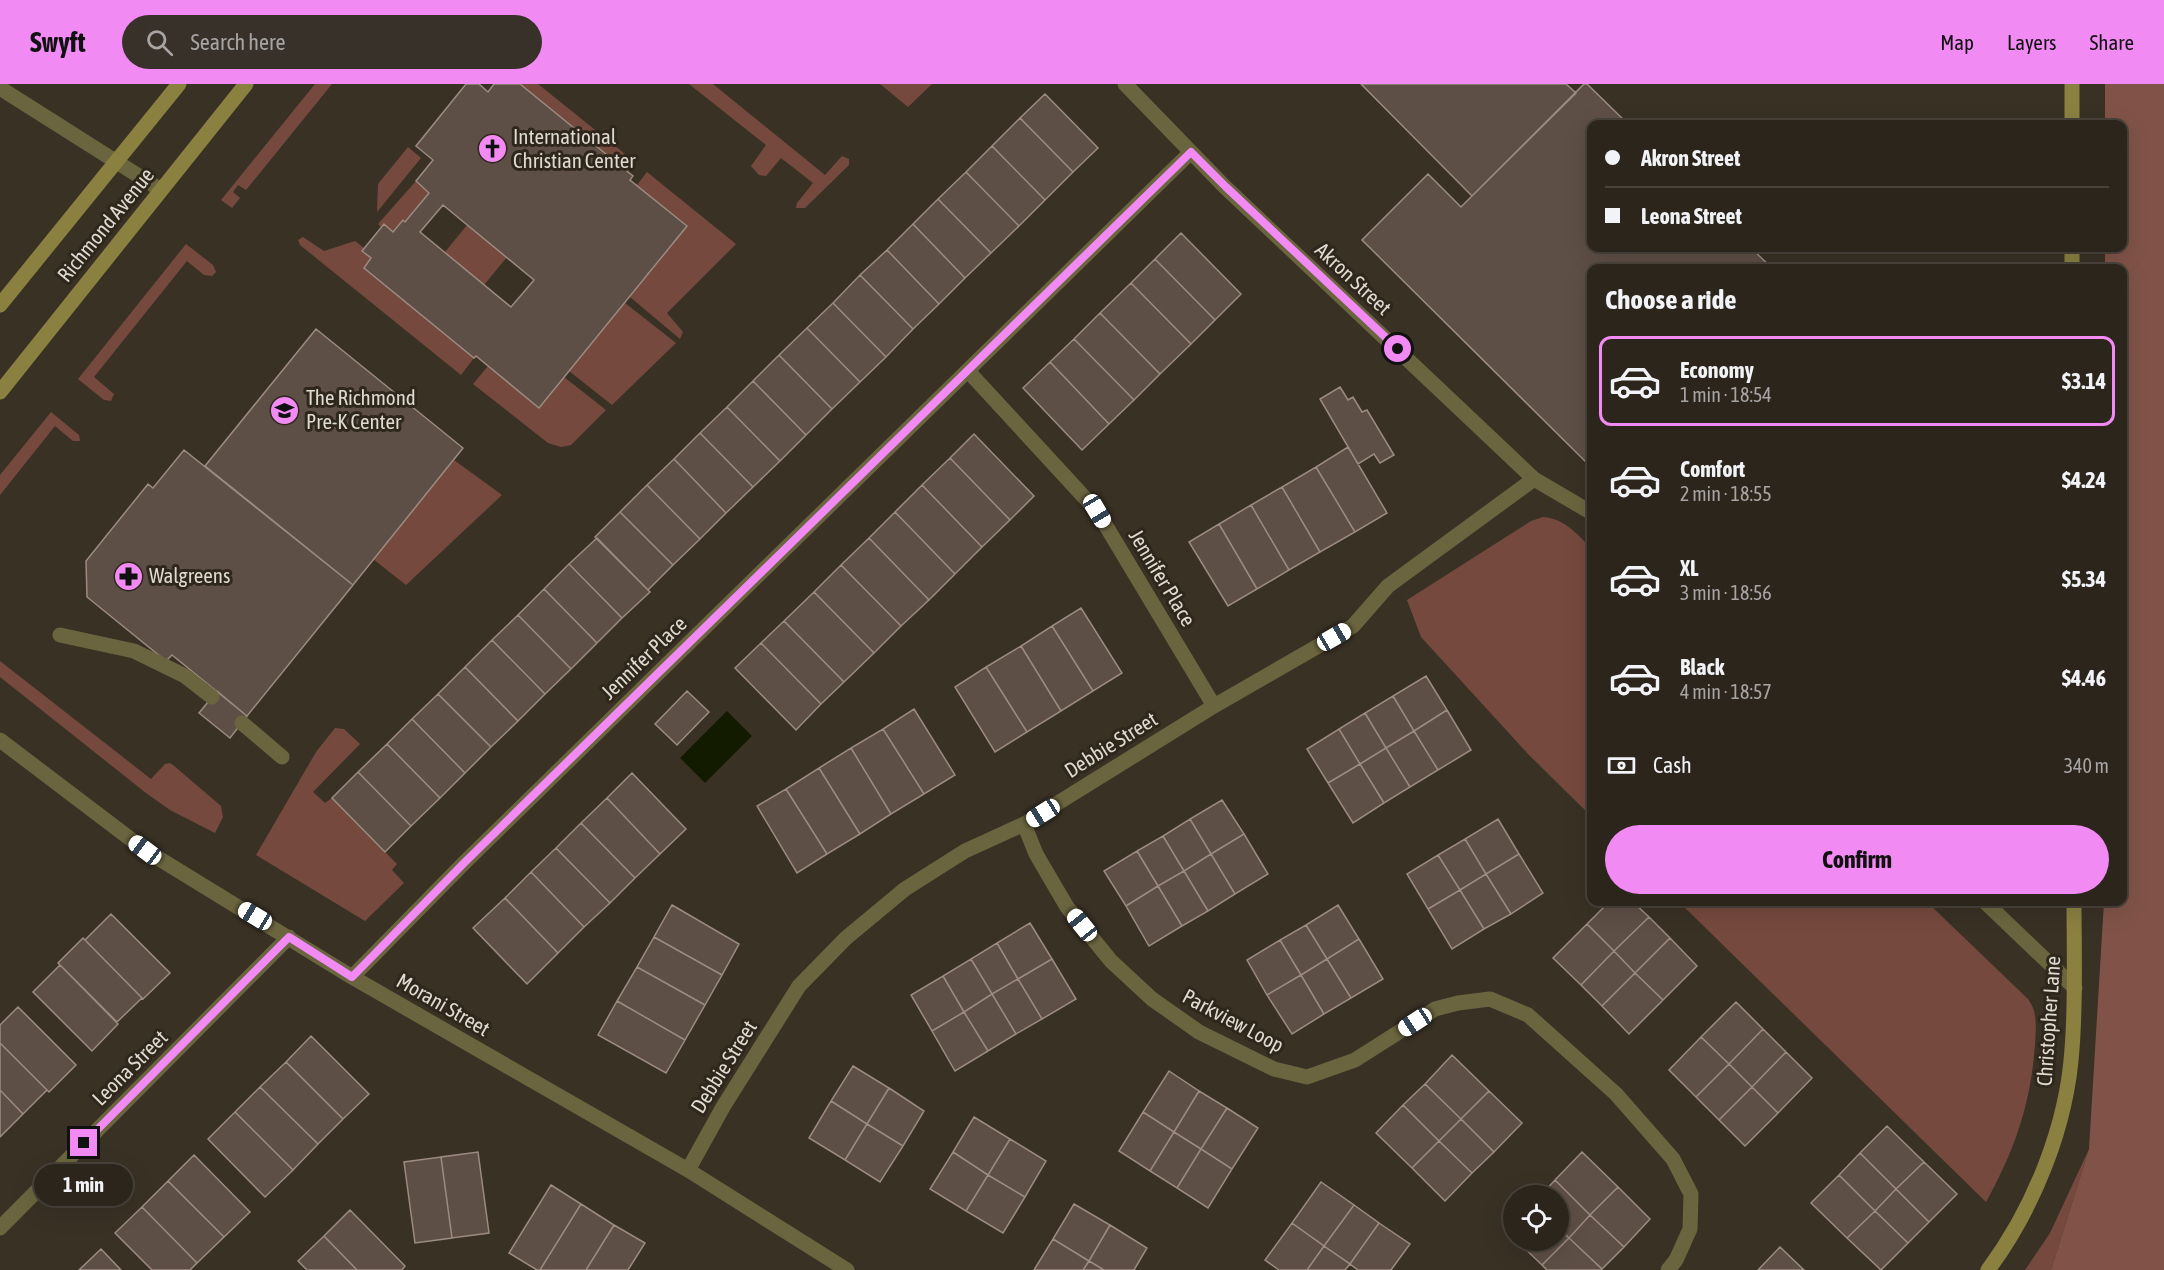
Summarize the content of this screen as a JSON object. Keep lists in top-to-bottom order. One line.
{"streets":{"main road":["Richmond Avenue","Christopher Lane"],"street":["Akron Street","Jennifer Place","Debbie Street","Morani Street","Parkview Loop","Leona Street"]},"crossings":[["Akron Street","Jennifer Place"],["Akron Street","Debbie Street"],["Jennifer Place","Debbie Street"],["Jennifer Place","Morani Street"],["Debbie Street","Morani Street"],["Debbie Street","Parkview Loop"],["Morani Street","Leona Street"]],"places":{"church":["International Christian Center"],"school or university":["The Richmond Pre-K Center"],"pharmacy":["Walgreens"]},"page":{"header":"Swyft","search":"Search here","nav":["Map","Layers","Share"],"banner":["Akron Street","Leona Street"],"heading":"Choose a ride","list":[{"name":"Economy","note":"1 min · 18:54","value":"$3.14"},{"name":"Comfort","note":"2 min · 18:55","value":"$4.24"},{"name":"XL","note":"3 min · 18:56","value":"$5.34"},{"name":"Black","note":"4 min · 18:57","value":"$4.46"}],"pay":["Cash","340 m"],"buttons":"Confirm","bubble":"1 min"}}
